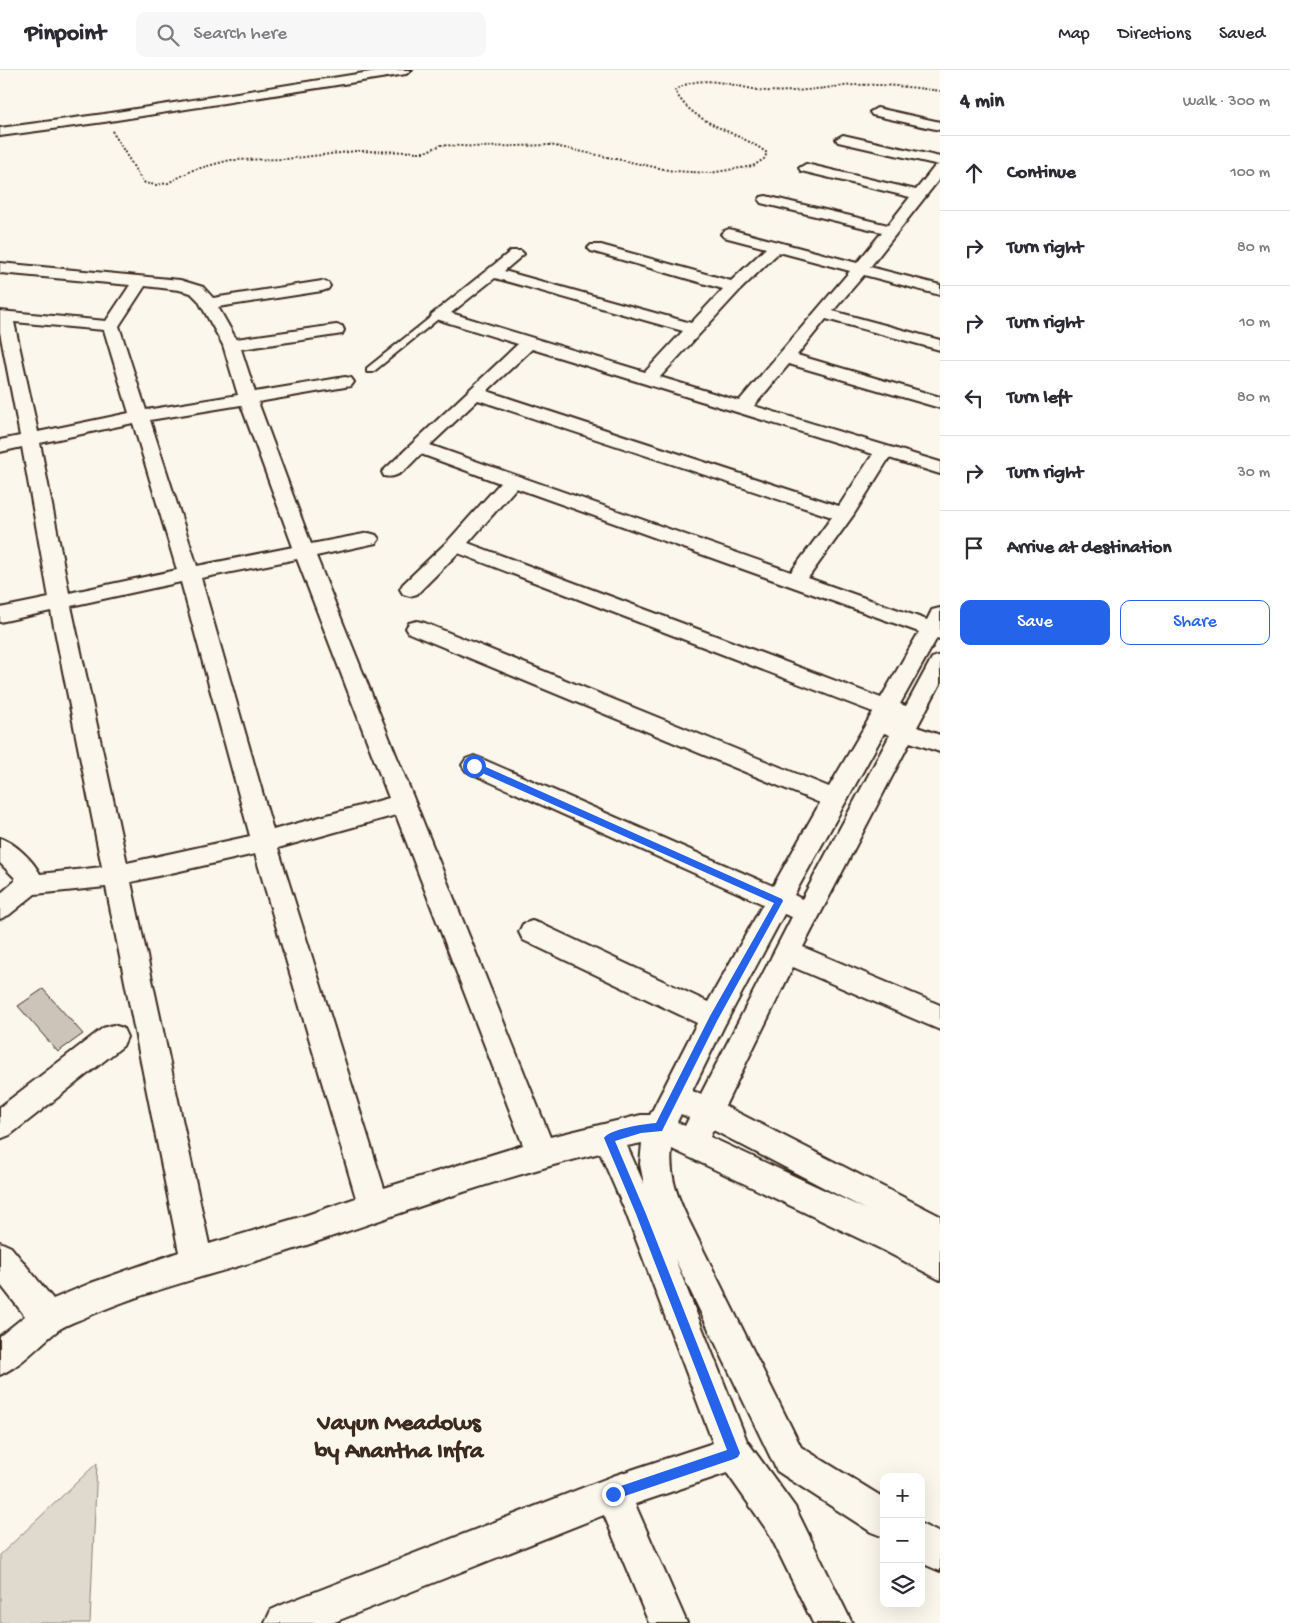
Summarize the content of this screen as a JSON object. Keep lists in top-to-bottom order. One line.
{"districts":["Vayun Meadows by Anantha Infra"],"page":{"header":"Pinpoint","search":"Search here","nav":["Map","Directions","Saved"],"heading":["4 min","Walk · 300 m"],"list":[["Continue","100 m"],["Turn right","80 m"],["Turn right","10 m"],["Turn left","80 m"],["Turn right","30 m"],"Arrive at destination"],"buttons":["Save","Share"],"map_buttons":["+","−"]}}
